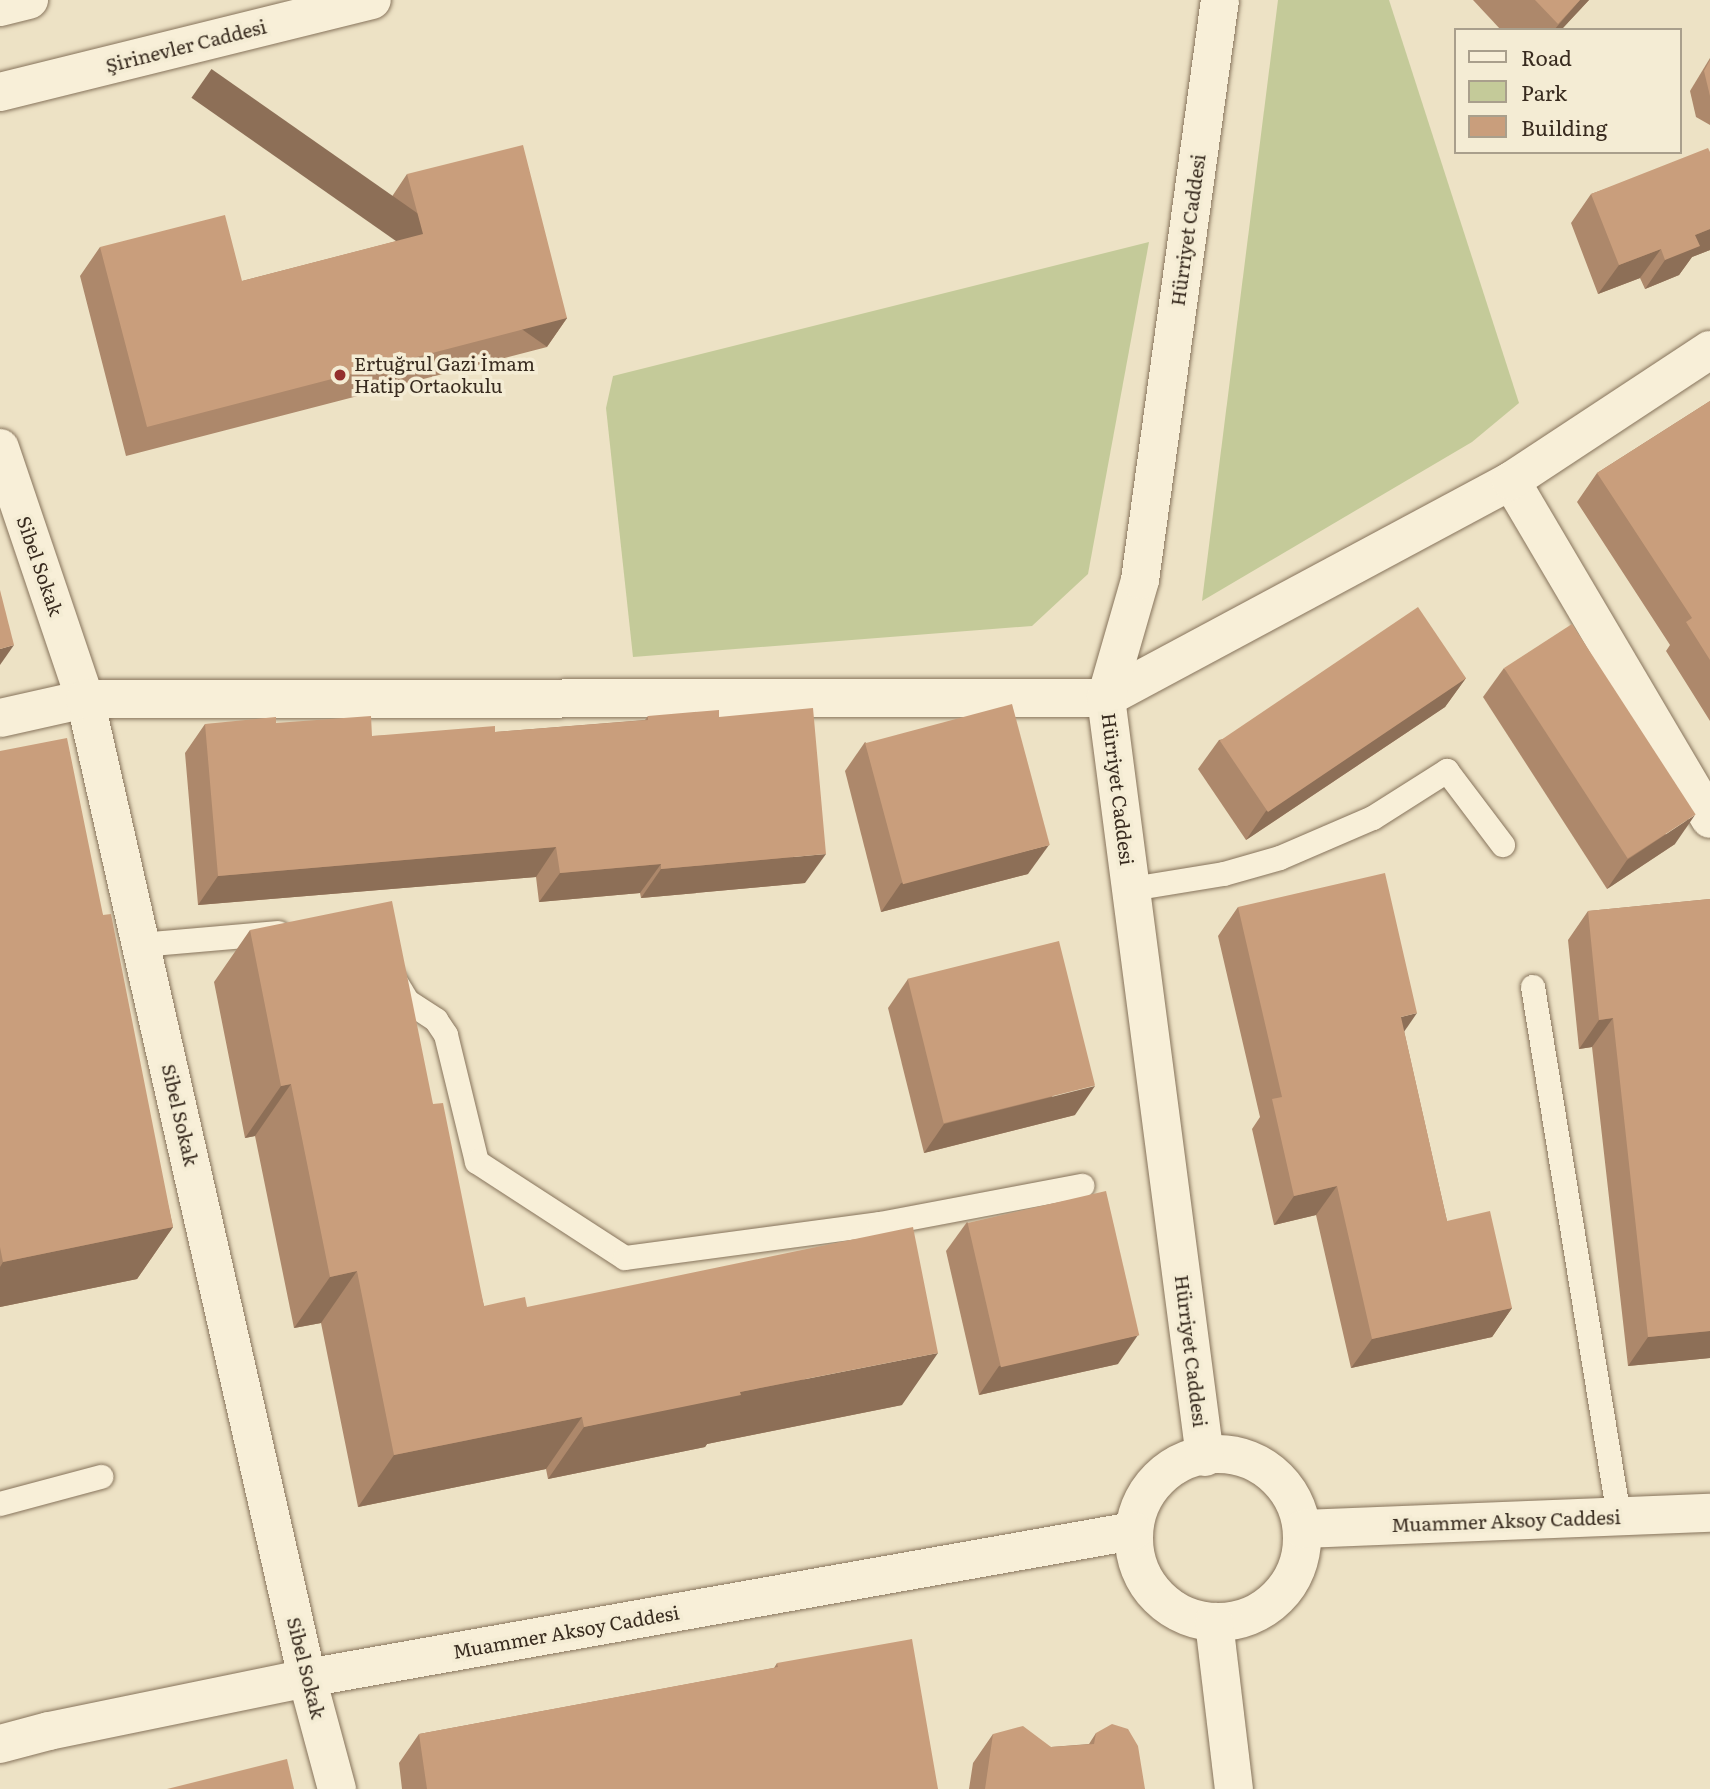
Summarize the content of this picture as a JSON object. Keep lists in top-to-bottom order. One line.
{"streets":{"street":["Şirinevler Caddesi","Hürriyet Caddesi","Sibel Sokak","Muammer Aksoy Caddesi"]},"crossings":[["Hürriyet Caddesi","Muammer Aksoy Caddesi"],["Sibel Sokak","Muammer Aksoy Caddesi"]],"places":["Ertuğrul Gazi İmam Hatip Ortaokulu"],"legend":["Road","Park","Building"]}
